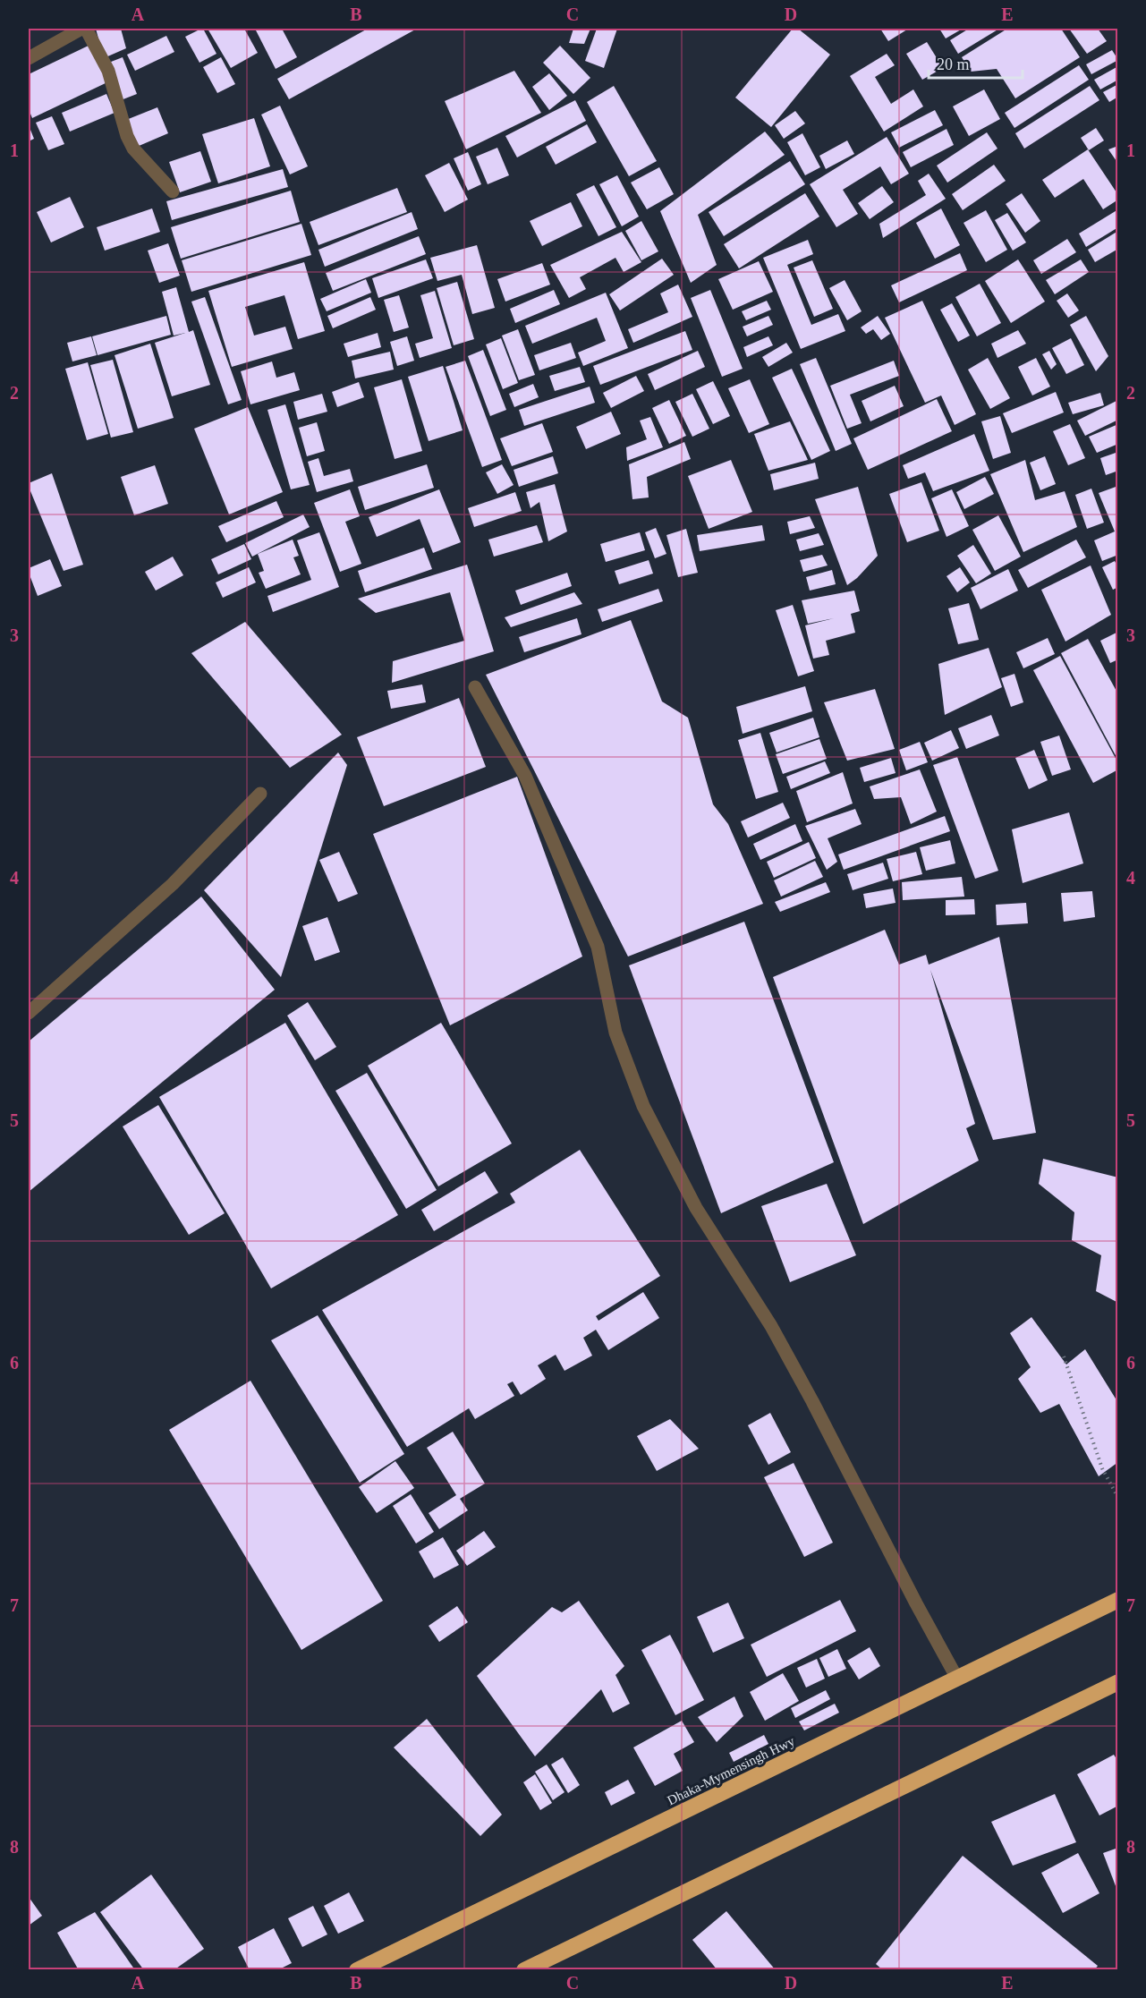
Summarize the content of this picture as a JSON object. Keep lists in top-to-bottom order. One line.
{"streets":{"highway":["Dhaka-Mymensingh Hwy"]},"scale_bar":"20 m","grid":{"columns":["A","B","C","D","E"],"rows":["1","2","3","4","5","6","7","8"]}}
